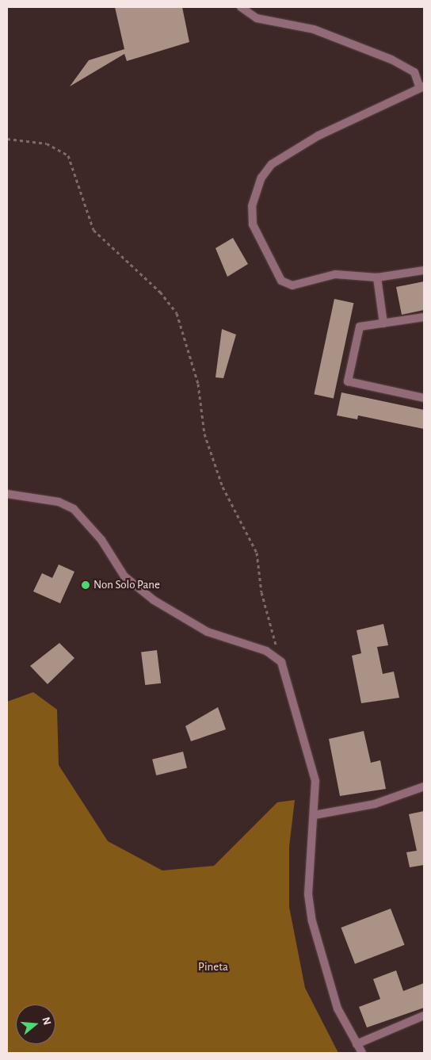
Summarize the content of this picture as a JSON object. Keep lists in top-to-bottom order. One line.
{"parks":["Pineta"],"places":["Non Solo Pane"],"north":"right"}
